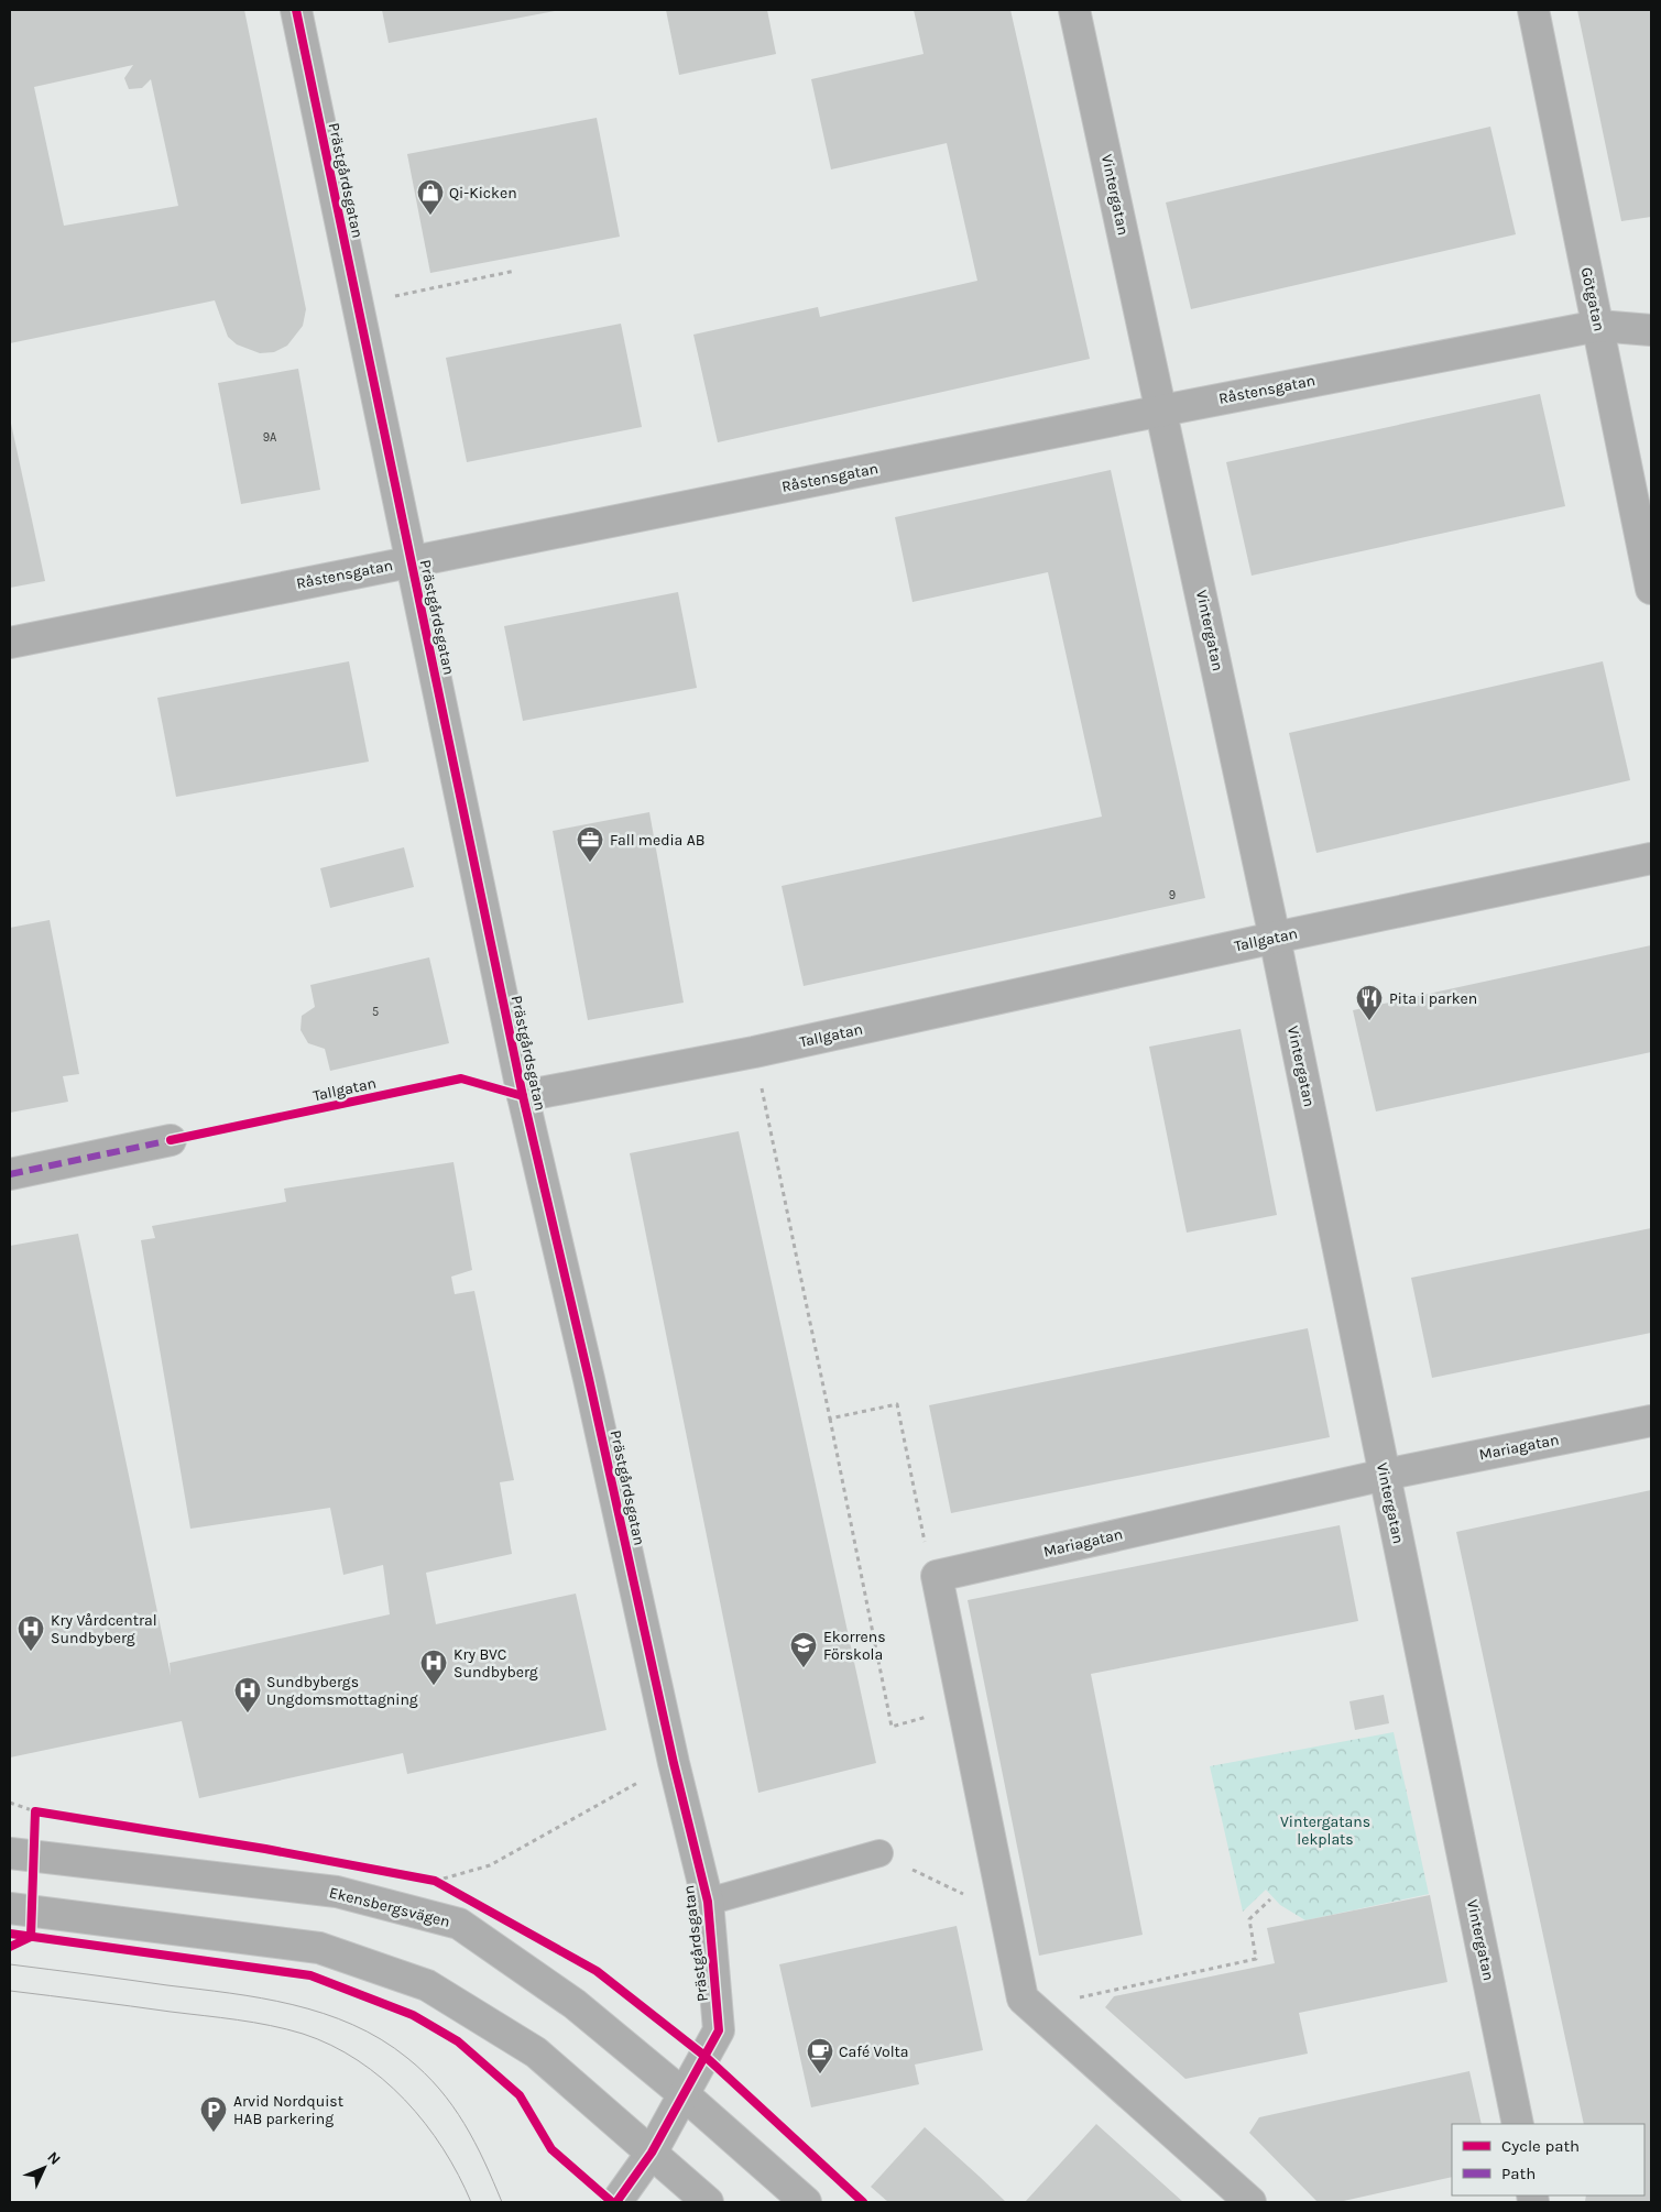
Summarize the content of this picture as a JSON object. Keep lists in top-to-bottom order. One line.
{"streets":{"street":["Prästgårdsgatan","Vintergatan","Götgatan","Råstensgatan","Tallgatan","Mariagatan","Ekensbergsvägen"]},"crossings":[["Prästgårdsgatan","Råstensgatan"],["Prästgårdsgatan","Tallgatan"],["Prästgårdsgatan","Ekensbergsvägen"],["Vintergatan","Råstensgatan"],["Vintergatan","Tallgatan"],["Vintergatan","Mariagatan"],["Götgatan","Råstensgatan"]],"parks":["Vintergatans lekplats"],"places":{"shop":["Qi-Kicken"],"office":["Fall media AB"],"restaurant":["Pita i parken"],"hospital":["Kry Vårdcentral Sundbyberg","Kry BVC Sundbyberg","Sundbybergs Ungdomsmottagning"],"school or university":["Ekorrens Förskola"],"cafe":["Café Volta"],"parking":["Arvid Nordquist HAB parkering"]},"house_numbers":["9A","9","5"],"legend":["Cycle path","Path"],"north":"top right"}
